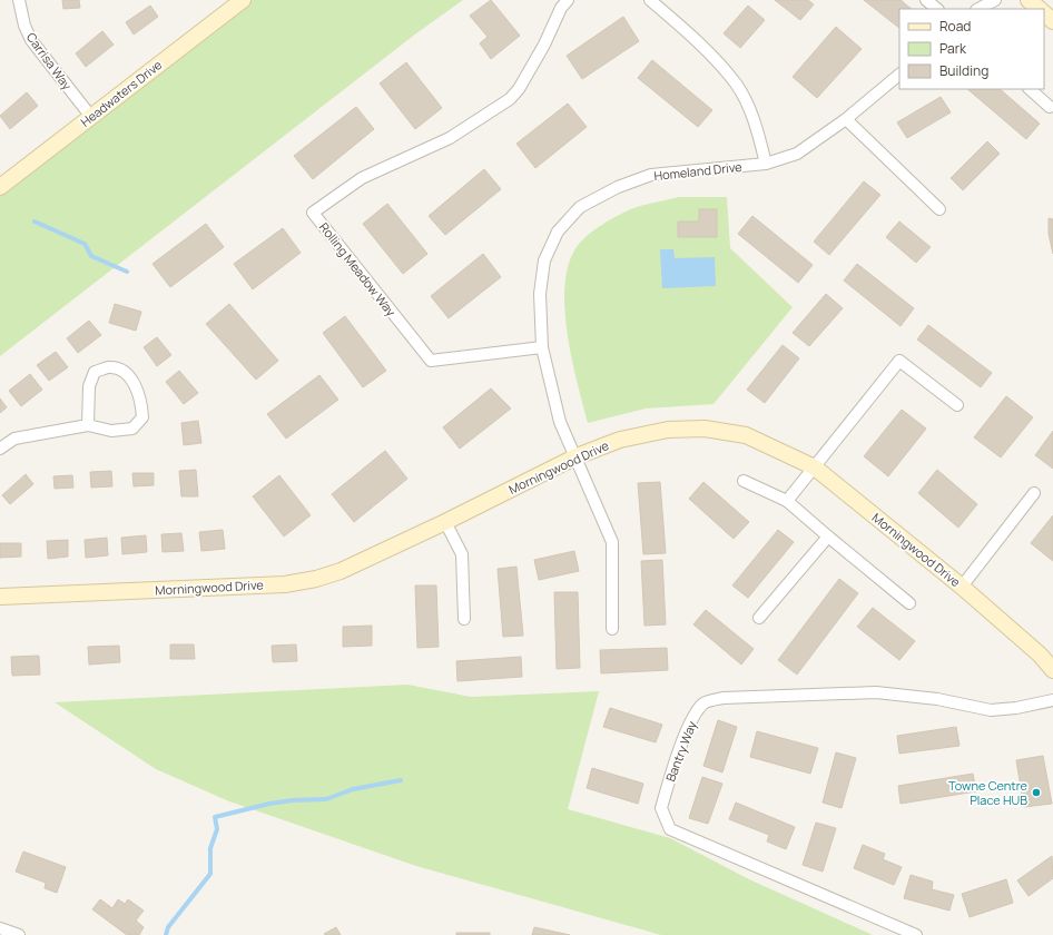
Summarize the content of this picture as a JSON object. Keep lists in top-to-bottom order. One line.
{"streets":{"street":["Carrisa Way","Headwaters Drive","Homeland Drive","Rolling Meadow Way","Morningwood Drive","Bantry Way"]},"crossings":[["Carrisa Way","Headwaters Drive"],["Homeland Drive","Rolling Meadow Way"],["Homeland Drive","Morningwood Drive"]],"places":["Towne Centre Place HUB"],"legend":["Road","Park","Building"]}
